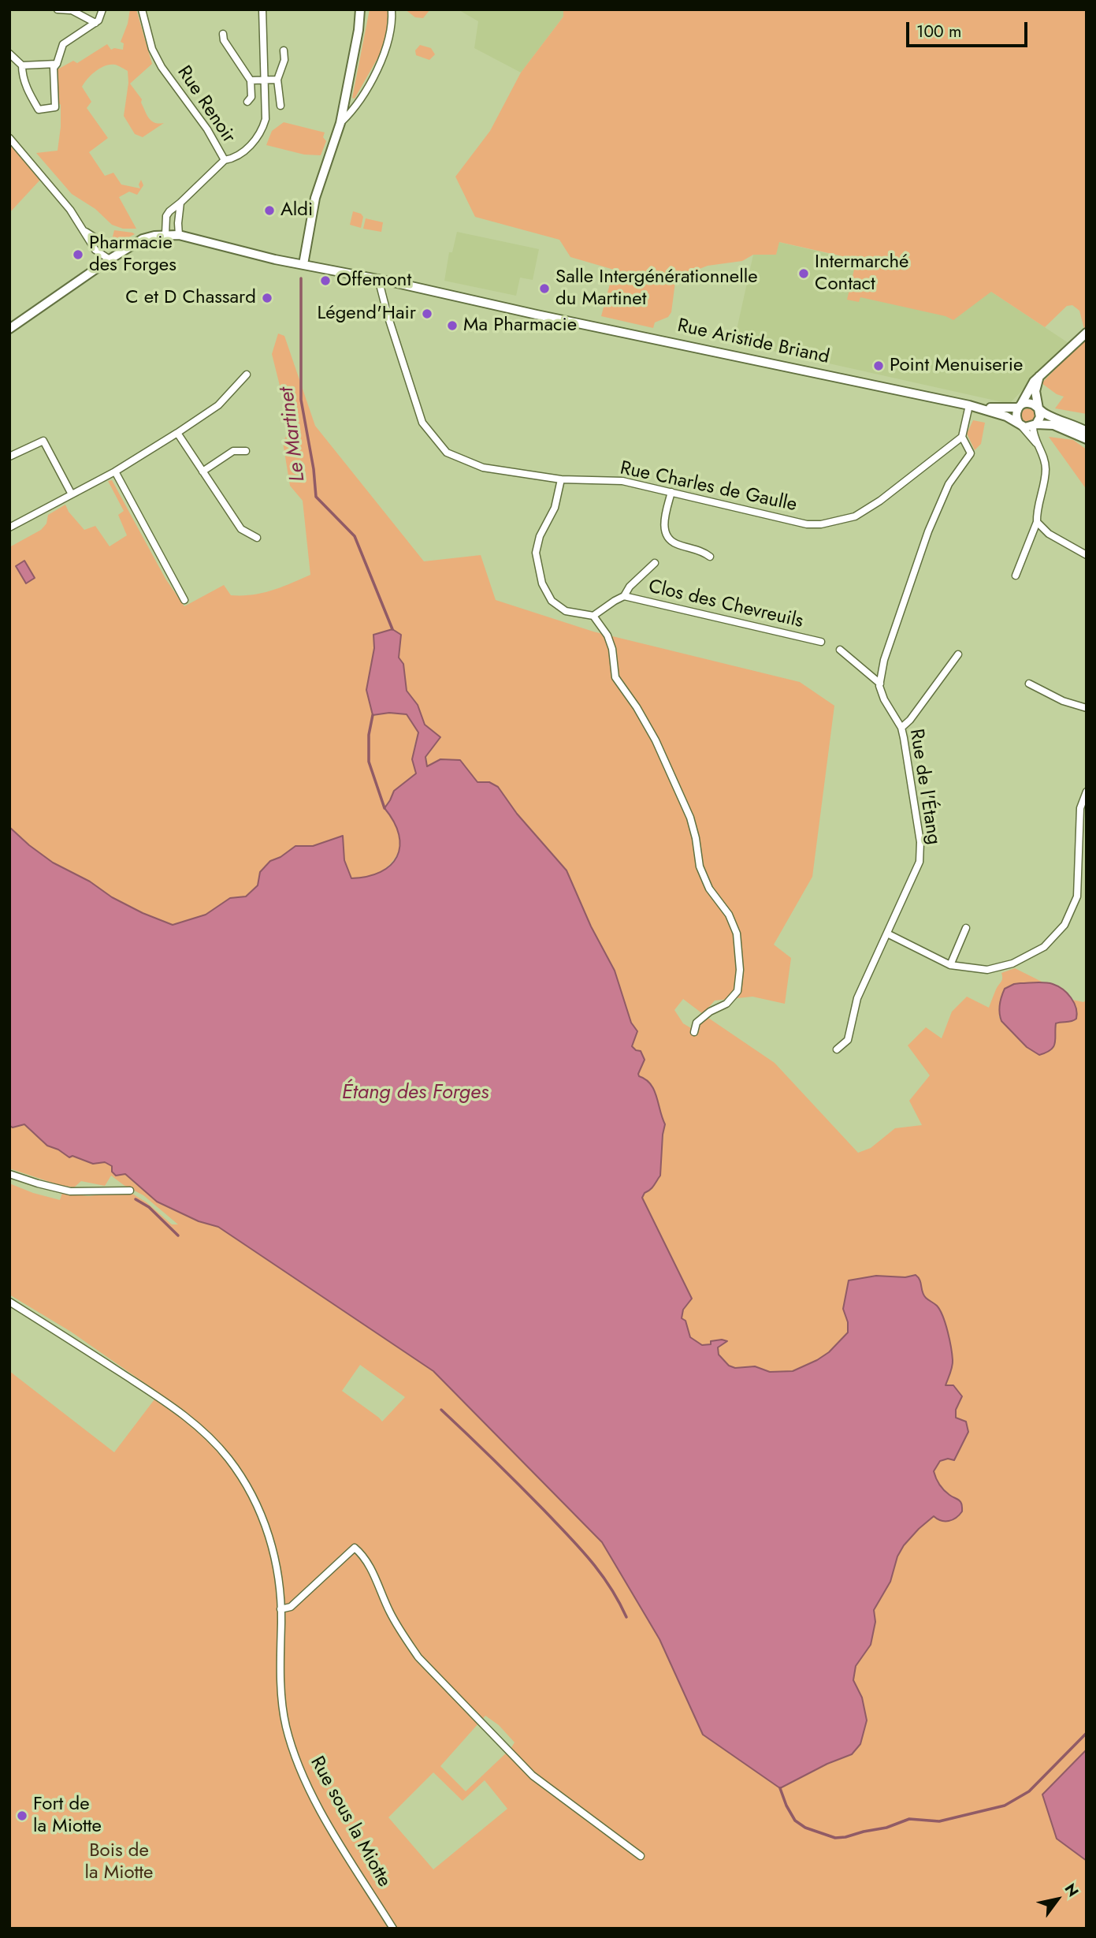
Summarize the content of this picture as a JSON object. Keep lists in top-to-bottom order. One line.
{"streets":{"street":["Rue Renoir","Rue Aristide Briand","Rue Charles de Gaulle","Clos des Chevreuils","Rue de l'Étang","Rue sous la Miotte"]},"crossings":[["Rue Renoir","Rue Aristide Briand"],["Rue Aristide Briand","Rue Charles de Gaulle"]],"water":["Le Martinet","Étang des Forges"],"parks":["Bois de la Miotte"],"places":["Aldi","Pharmacie des Forges","Intermarché Contact","Offemont","Salle Intergénérationnelle du Martinet","C et D Chassard","Légend'Hair","Ma Pharmacie","Point Menuiserie","Fort de la Miotte"],"scale_bar":"100 m","north":"top right"}
